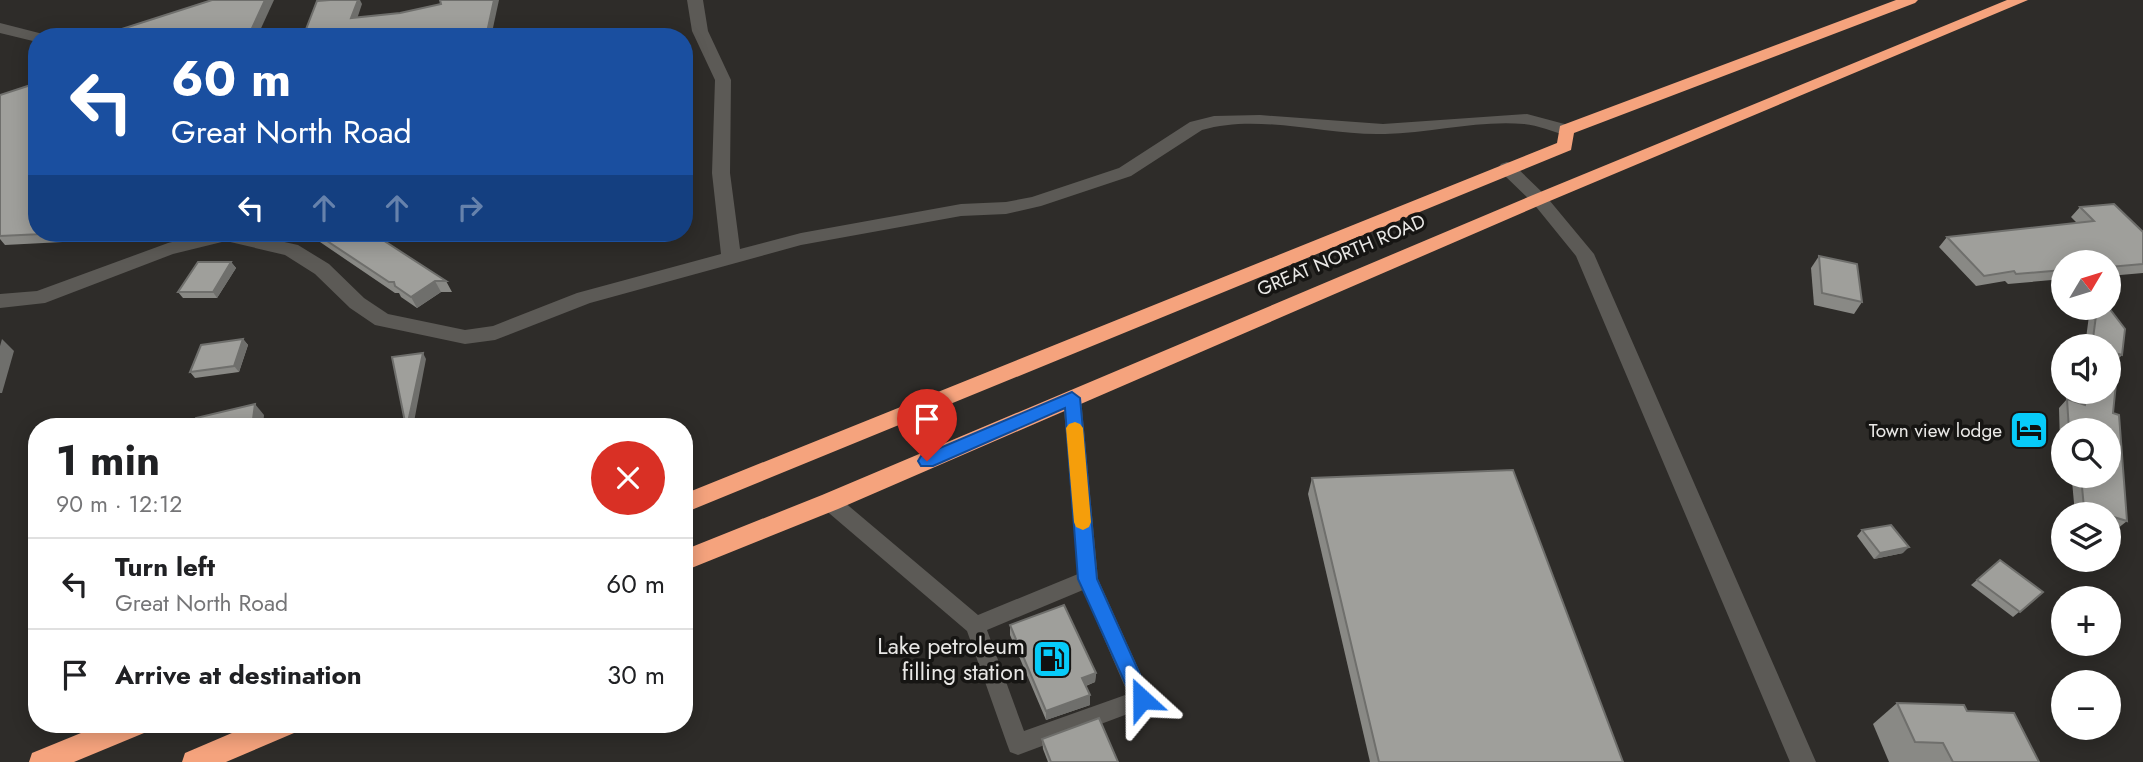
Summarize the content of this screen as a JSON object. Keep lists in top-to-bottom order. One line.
{"streets":{"highway":["GREAT NORTH ROAD"]},"places":{"hotel":["Town view lodge"],"fuel station":["Lake petroleum filling station"]},"north":"top right","page":{"turn":["60 m","Great North Road"],"map_buttons":["+","−"],"heading":["1 min","90 m · 12:12"],"list":[{"name":"Turn left","note":"Great North Road","value":"60 m"},{"name":"Arrive at destination","value":"30 m"}]}}
